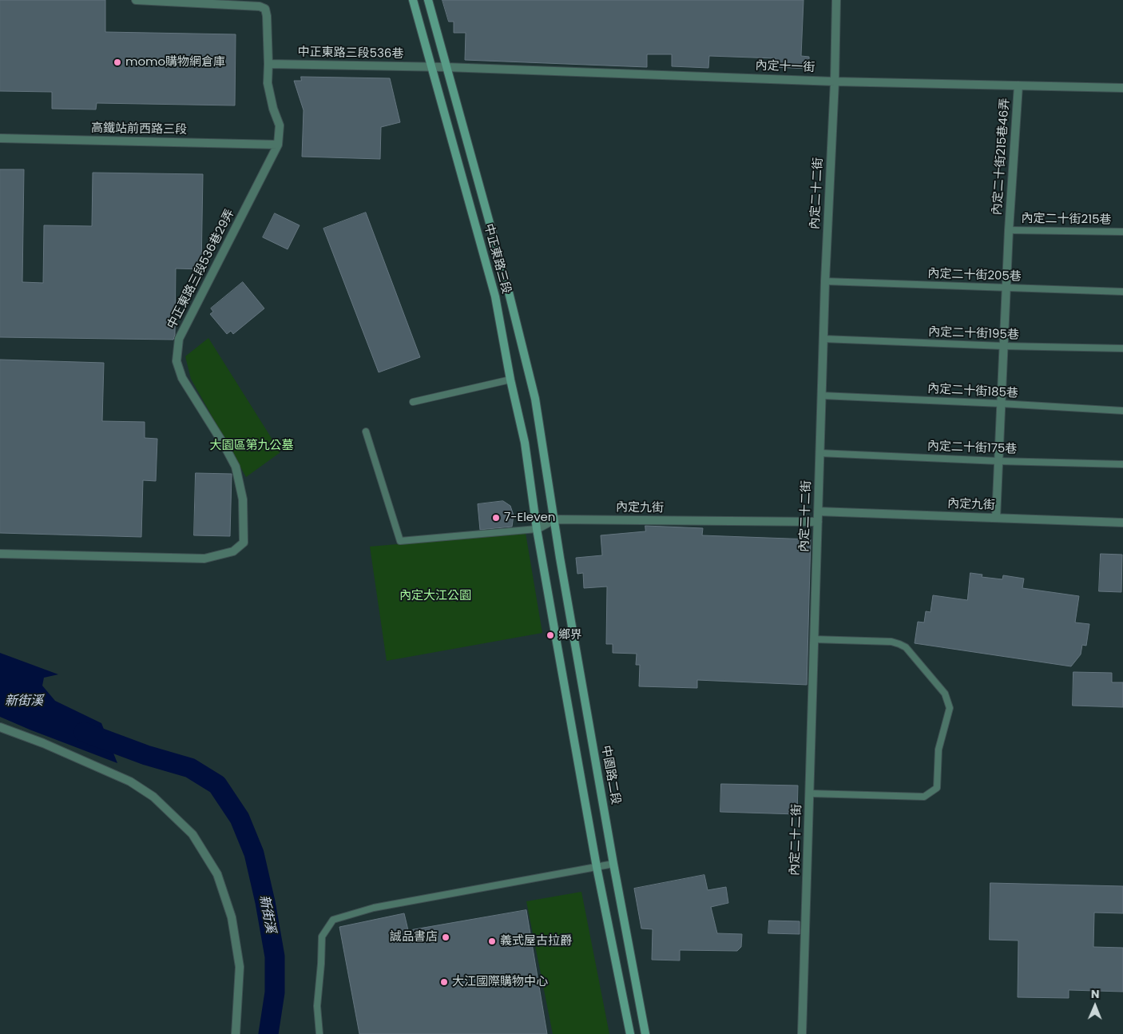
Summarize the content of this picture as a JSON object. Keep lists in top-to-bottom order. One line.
{"streets":{"main road":["中正東路三段","中園路二段"],"street":["中正東路三段536巷","內定十一街","高鐵站前西路三段","內定二十街215巷46弄","內定二十二街","中正東路三段536巷29弄","內定九街"],"lane":["內定二十街215巷","內定二十街205巷","內定二十街195巷","內定二十街185巷","內定二十街175巷"]},"crossings":[["中正東路三段536巷","內定十一街"],["中正東路三段536巷","中正東路三段"],["中正東路三段536巷","中正東路三段536巷29弄"],["中正東路三段536巷","中園路二段"],["內定十一街","內定二十街215巷46弄"],["內定十一街","內定二十二街"],["內定十一街","中園路二段"],["高鐵站前西路三段","中正東路三段536巷29弄"],["內定二十街215巷46弄","內定二十街215巷"],["內定二十街215巷46弄","內定二十街205巷"],["內定二十街215巷46弄","內定二十街195巷"],["內定二十街215巷46弄","內定二十街185巷"],["內定二十街215巷46弄","內定二十街175巷"],["內定二十街215巷46弄","內定九街"],["內定二十二街","內定二十街205巷"],["內定二十二街","內定二十街195巷"],["內定二十二街","內定二十街185巷"],["內定二十二街","內定二十街175巷"],["內定二十二街","內定九街"],["中正東路三段","內定九街"],["內定九街","中園路二段"]],"water":["新街溪"],"parks":["大園區第九公墓","內定大江公園"],"places":["momo購物網倉庫","7-Eleven","鄉界","誠品書店","義式屋古拉爵","大江國際購物中心"],"north":"top"}
